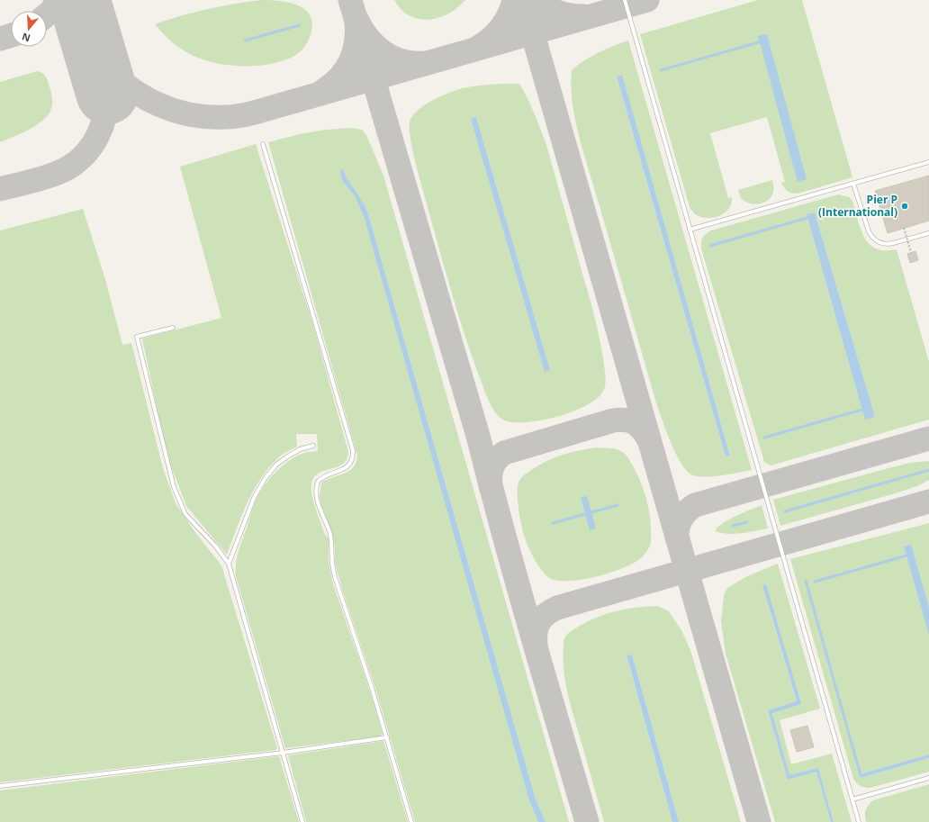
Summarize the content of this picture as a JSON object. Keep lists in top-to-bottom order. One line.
{"places":["Pier P (International)"],"north":"bottom"}
